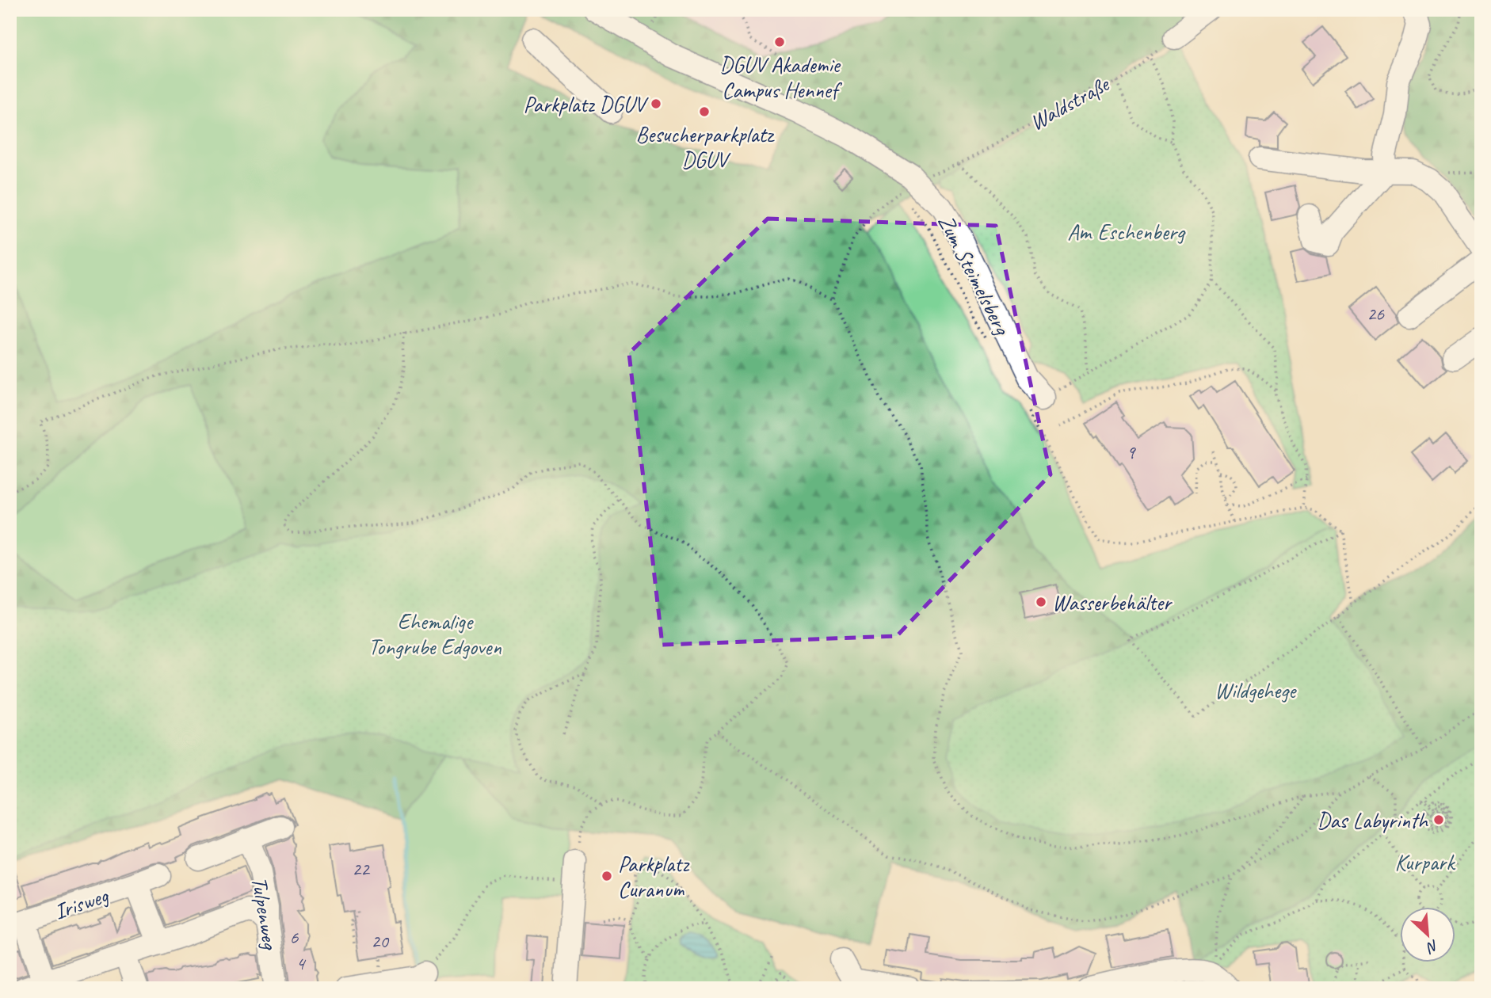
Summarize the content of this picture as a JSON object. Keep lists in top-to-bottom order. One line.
{"streets":{"street":["Zum Steimelsberg","Irisweg","Tulpenweg"],"path":["Waldstraße"]},"crossings":[["Waldstraße","Zum Steimelsberg"],["Irisweg","Tulpenweg"]],"parks":["Am Eschenberg","Ehemalige Tongrube Edgoven","Wildgehege","Kurpark"],"places":["DGUV Akademie Campus Hennef","Parkplatz DGUV","Besucherparkplatz DGUV","Wasserbehälter","Das Labyrinth","Parkplatz Curanum"],"house_numbers":["26","9","22","6","20","4"],"north":"bottom right"}
